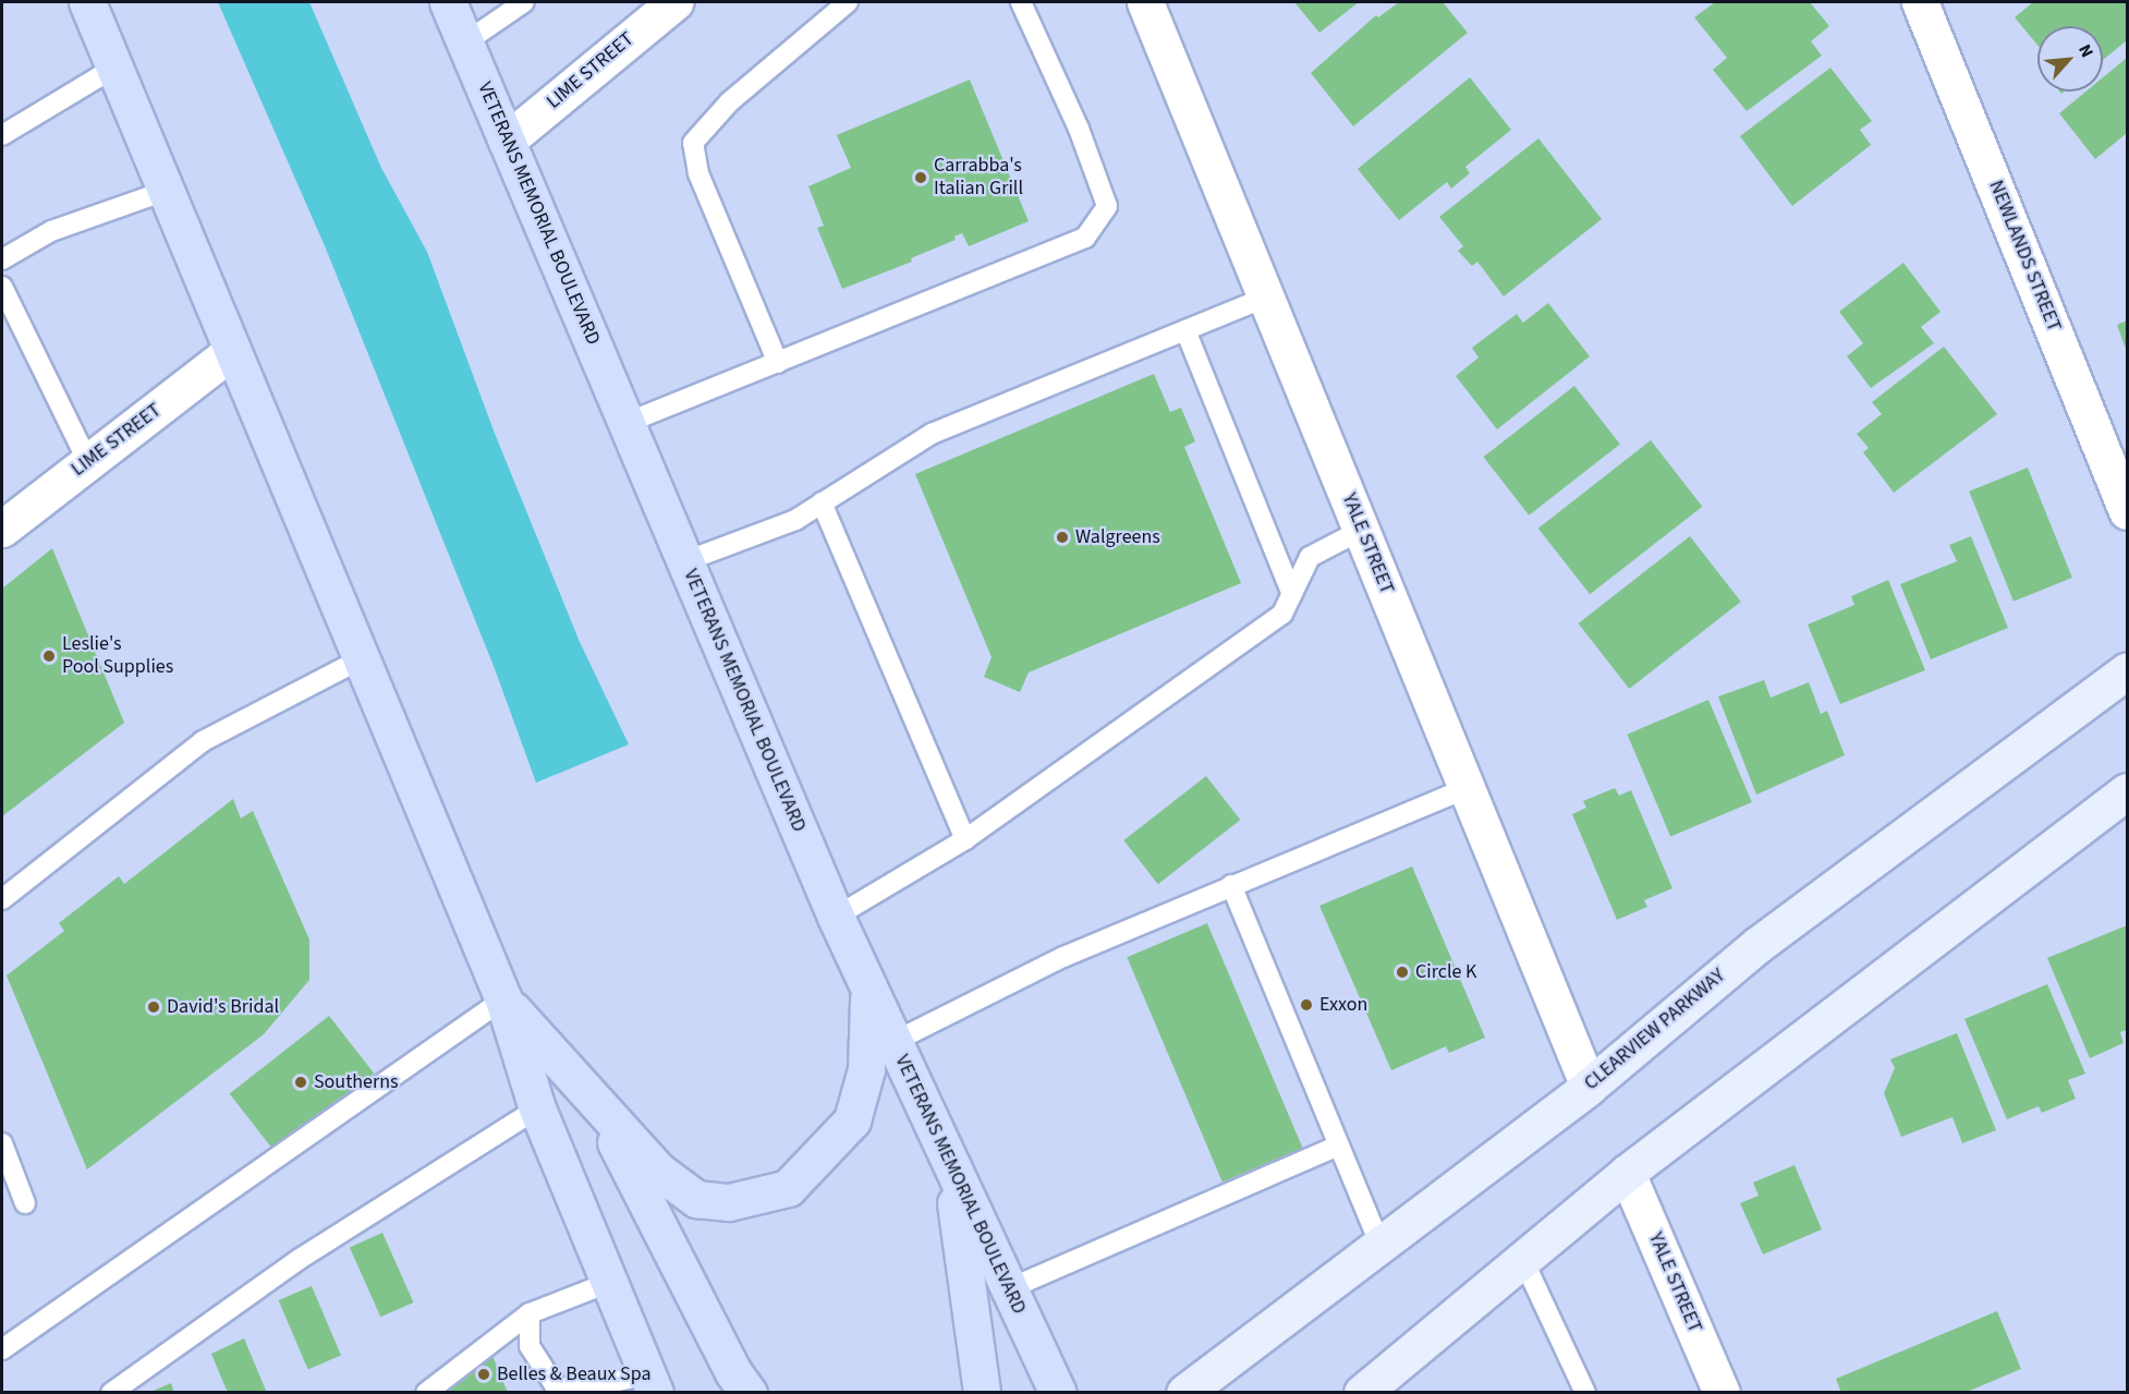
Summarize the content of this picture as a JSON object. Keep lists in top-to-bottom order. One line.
{"streets":{"main road":["VETERANS MEMORIAL BOULEVARD","CLEARVIEW PARKWAY"],"street":["LIME STREET","NEWLANDS STREET","YALE STREET"]},"crossings":[["LIME STREET","VETERANS MEMORIAL BOULEVARD"],["YALE STREET","CLEARVIEW PARKWAY"]],"places":["Carrabba's Italian Grill","Walgreens","Leslie's Pool Supplies","Circle K","Exxon","David's Bridal","Southerns","Belles & Beaux Spa"],"north":"top right"}
